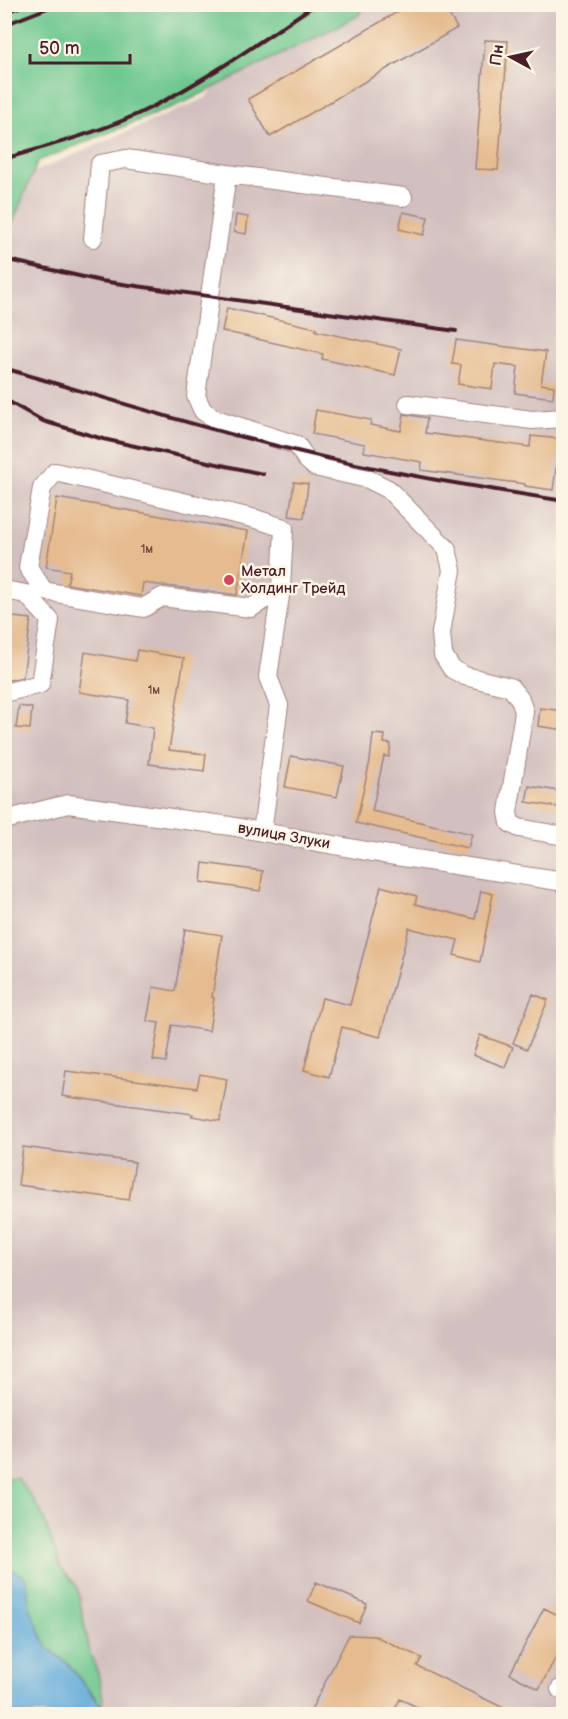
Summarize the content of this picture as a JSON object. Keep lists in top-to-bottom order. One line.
{"streets":{"street":["вулиця Злуки"]},"places":["Метал Холдинг Трейд"],"house_numbers":["1м","1м"],"scale_bar":"50 m","north":"left"}
